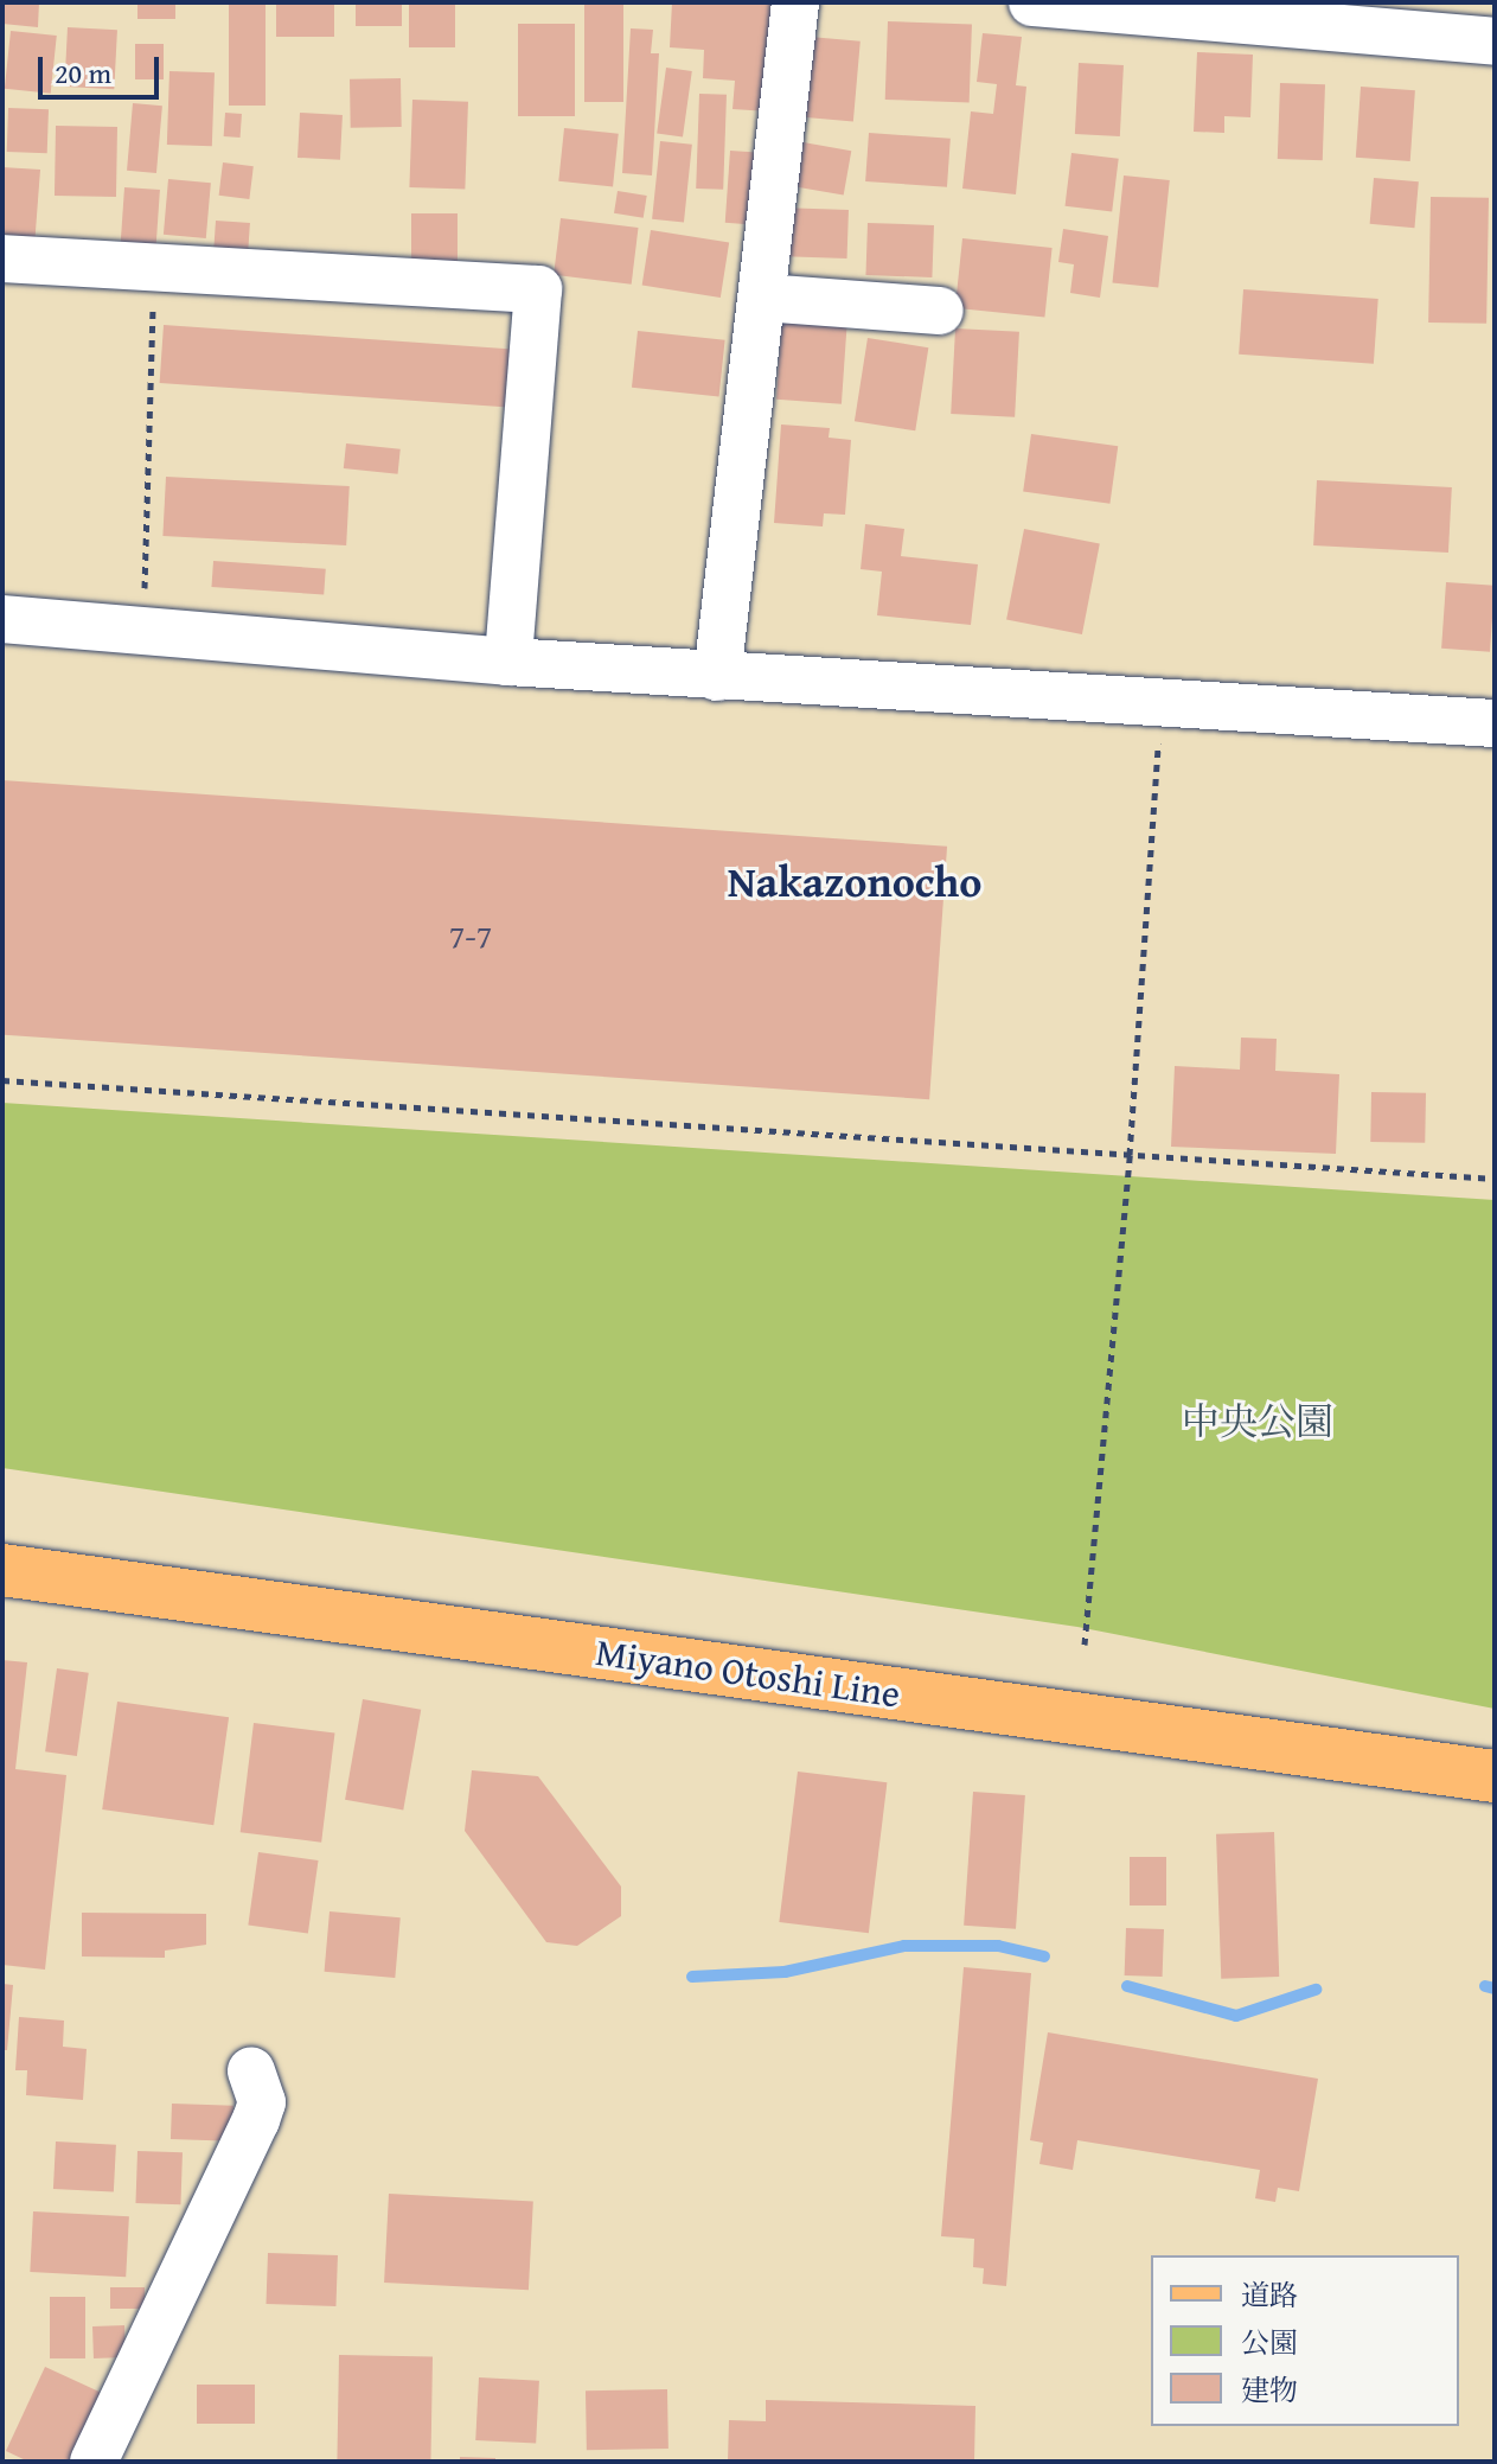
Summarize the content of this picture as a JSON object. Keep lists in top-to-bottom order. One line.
{"streets":{"main road":["Miyano Otoshi Line"]},"districts":["Nakazonocho"],"parks":["中央公園"],"house_numbers":["7-7"],"legend":["道路","公園","建物"],"scale_bar":"20 m"}
